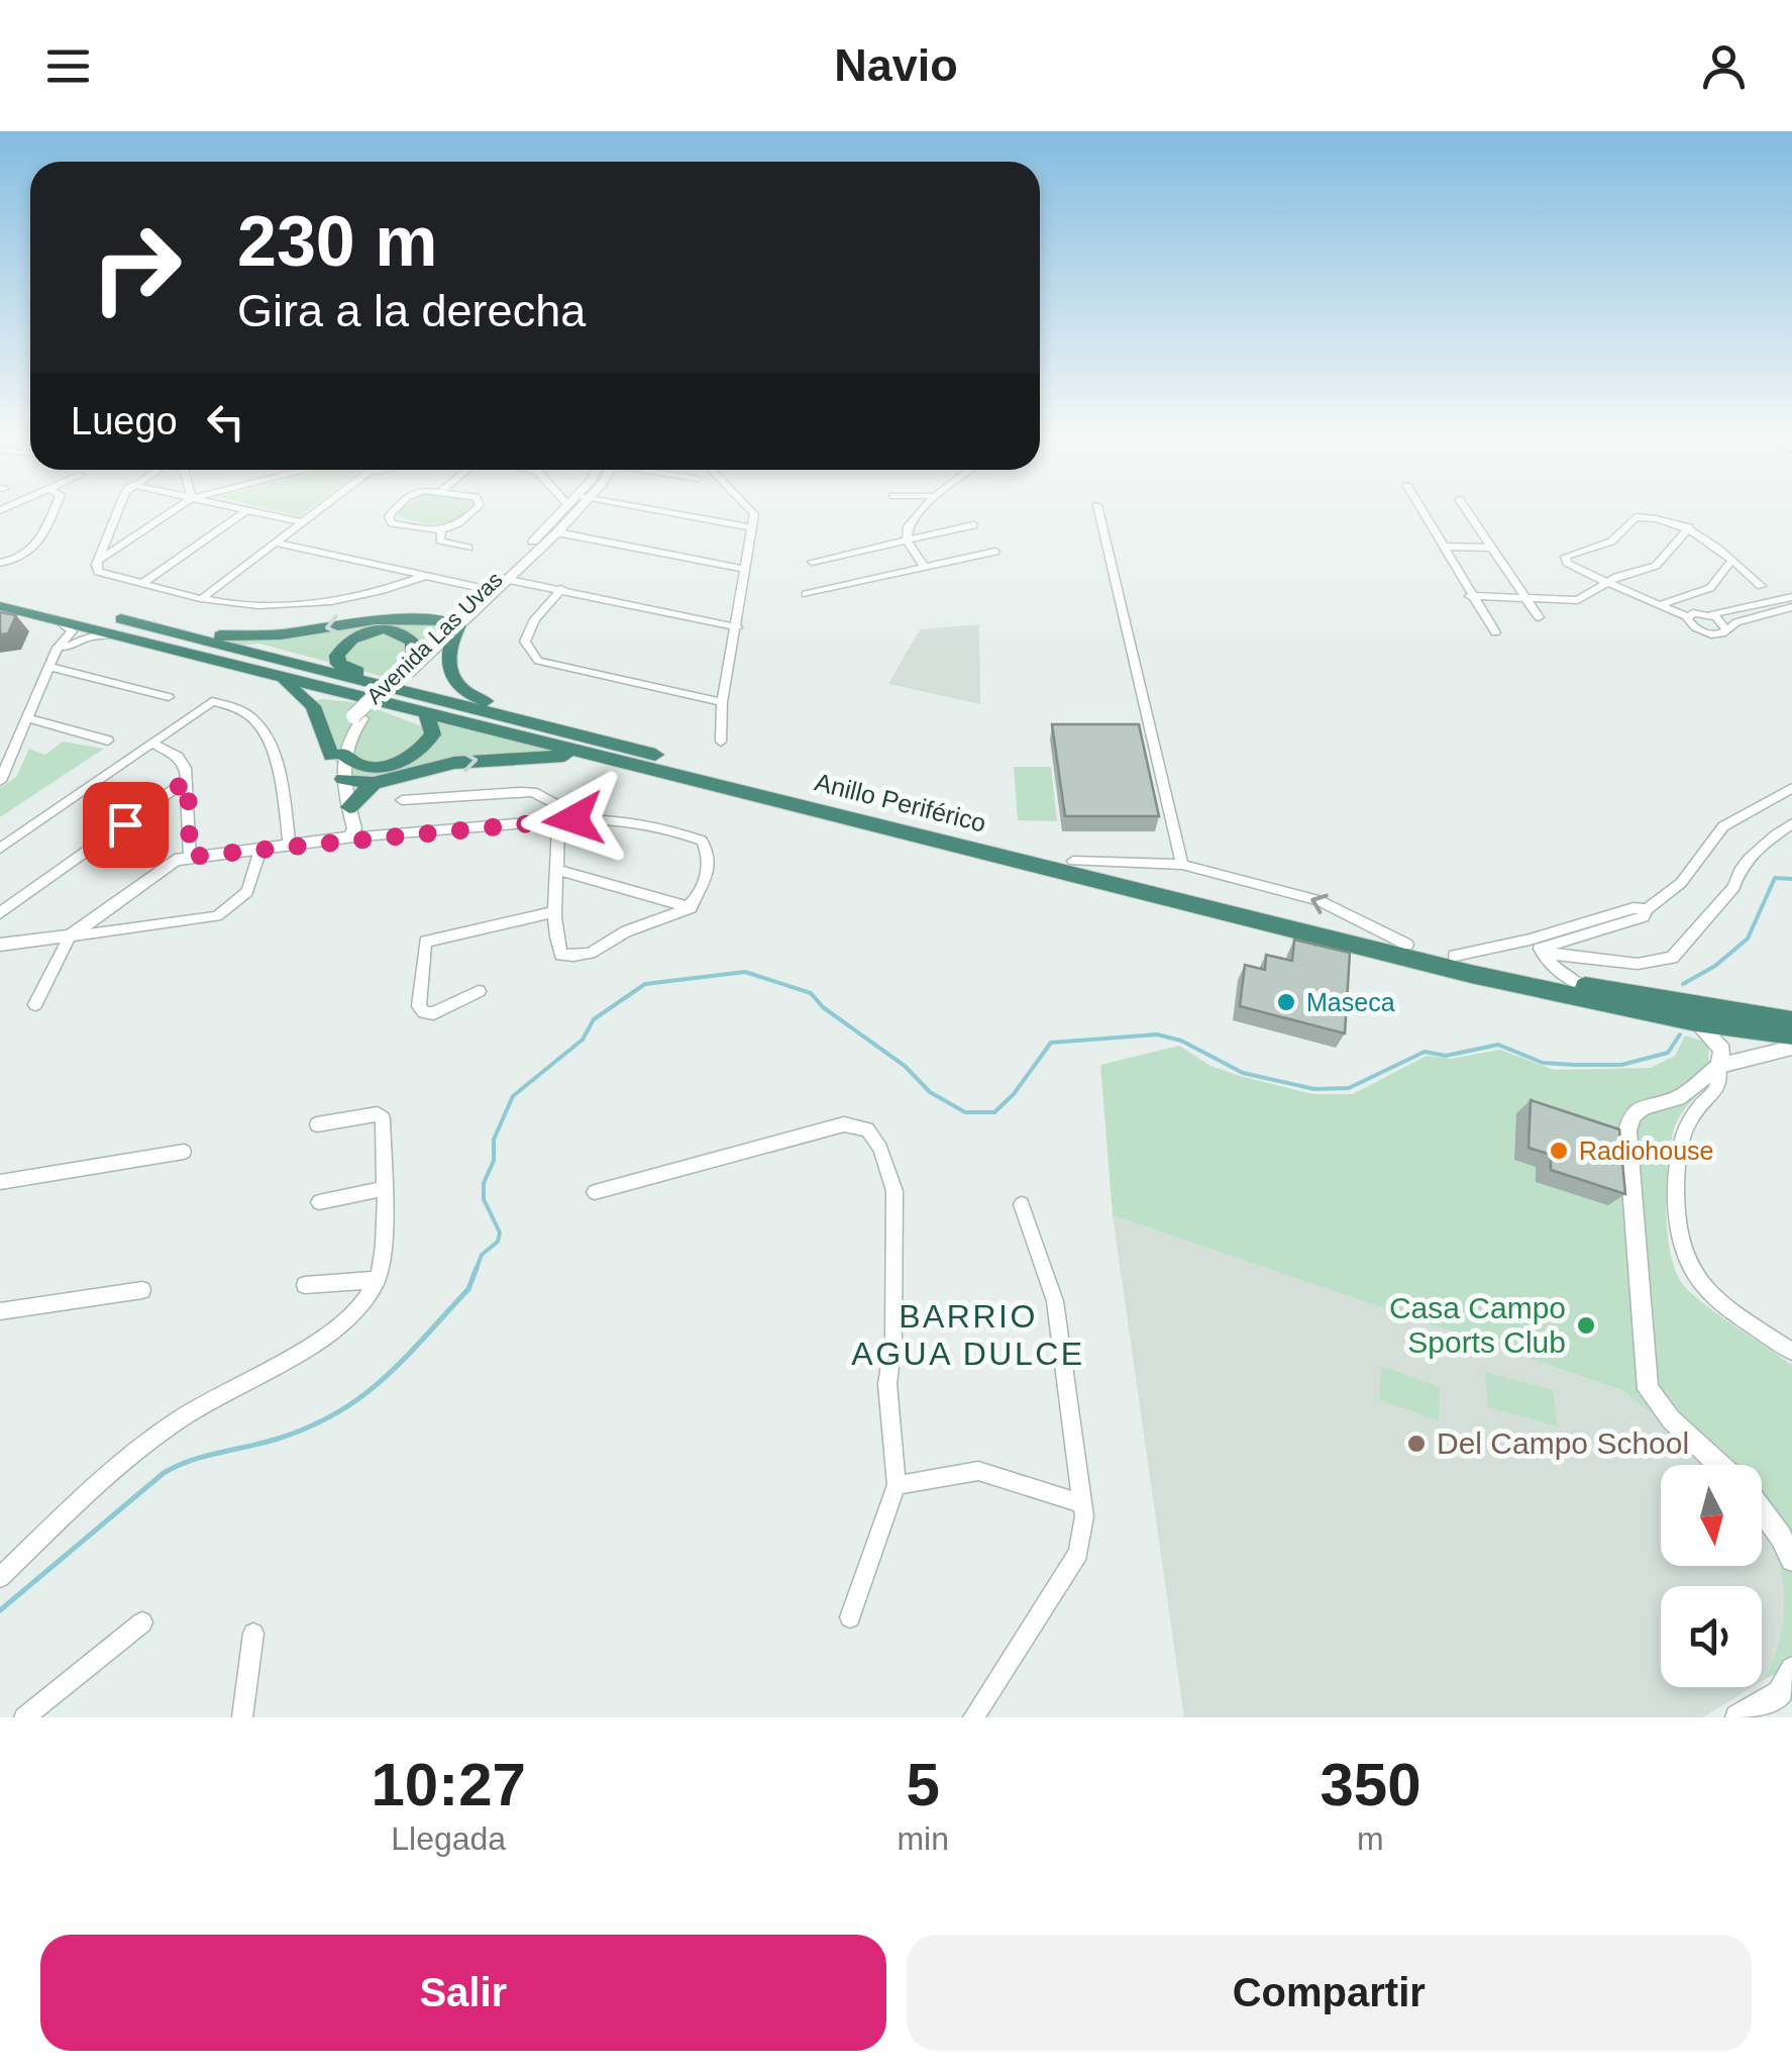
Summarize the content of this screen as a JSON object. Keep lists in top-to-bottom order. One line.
{"streets":{"highway":["Anillo Periférico"],"street":["Avenida Las Uvas"]},"districts":["BARRIO AGUA DULCE"],"places":["Maseca","Radiohouse","Casa Campo Sports Club","Del Campo School"],"north":"bottom","page":{"header":"Navio","turn":["230 m","Gira a la derecha"],"then":"Luego","eta":["10:27","Llegada","5","min","350","m"],"buttons":["Salir","Compartir"]}}
